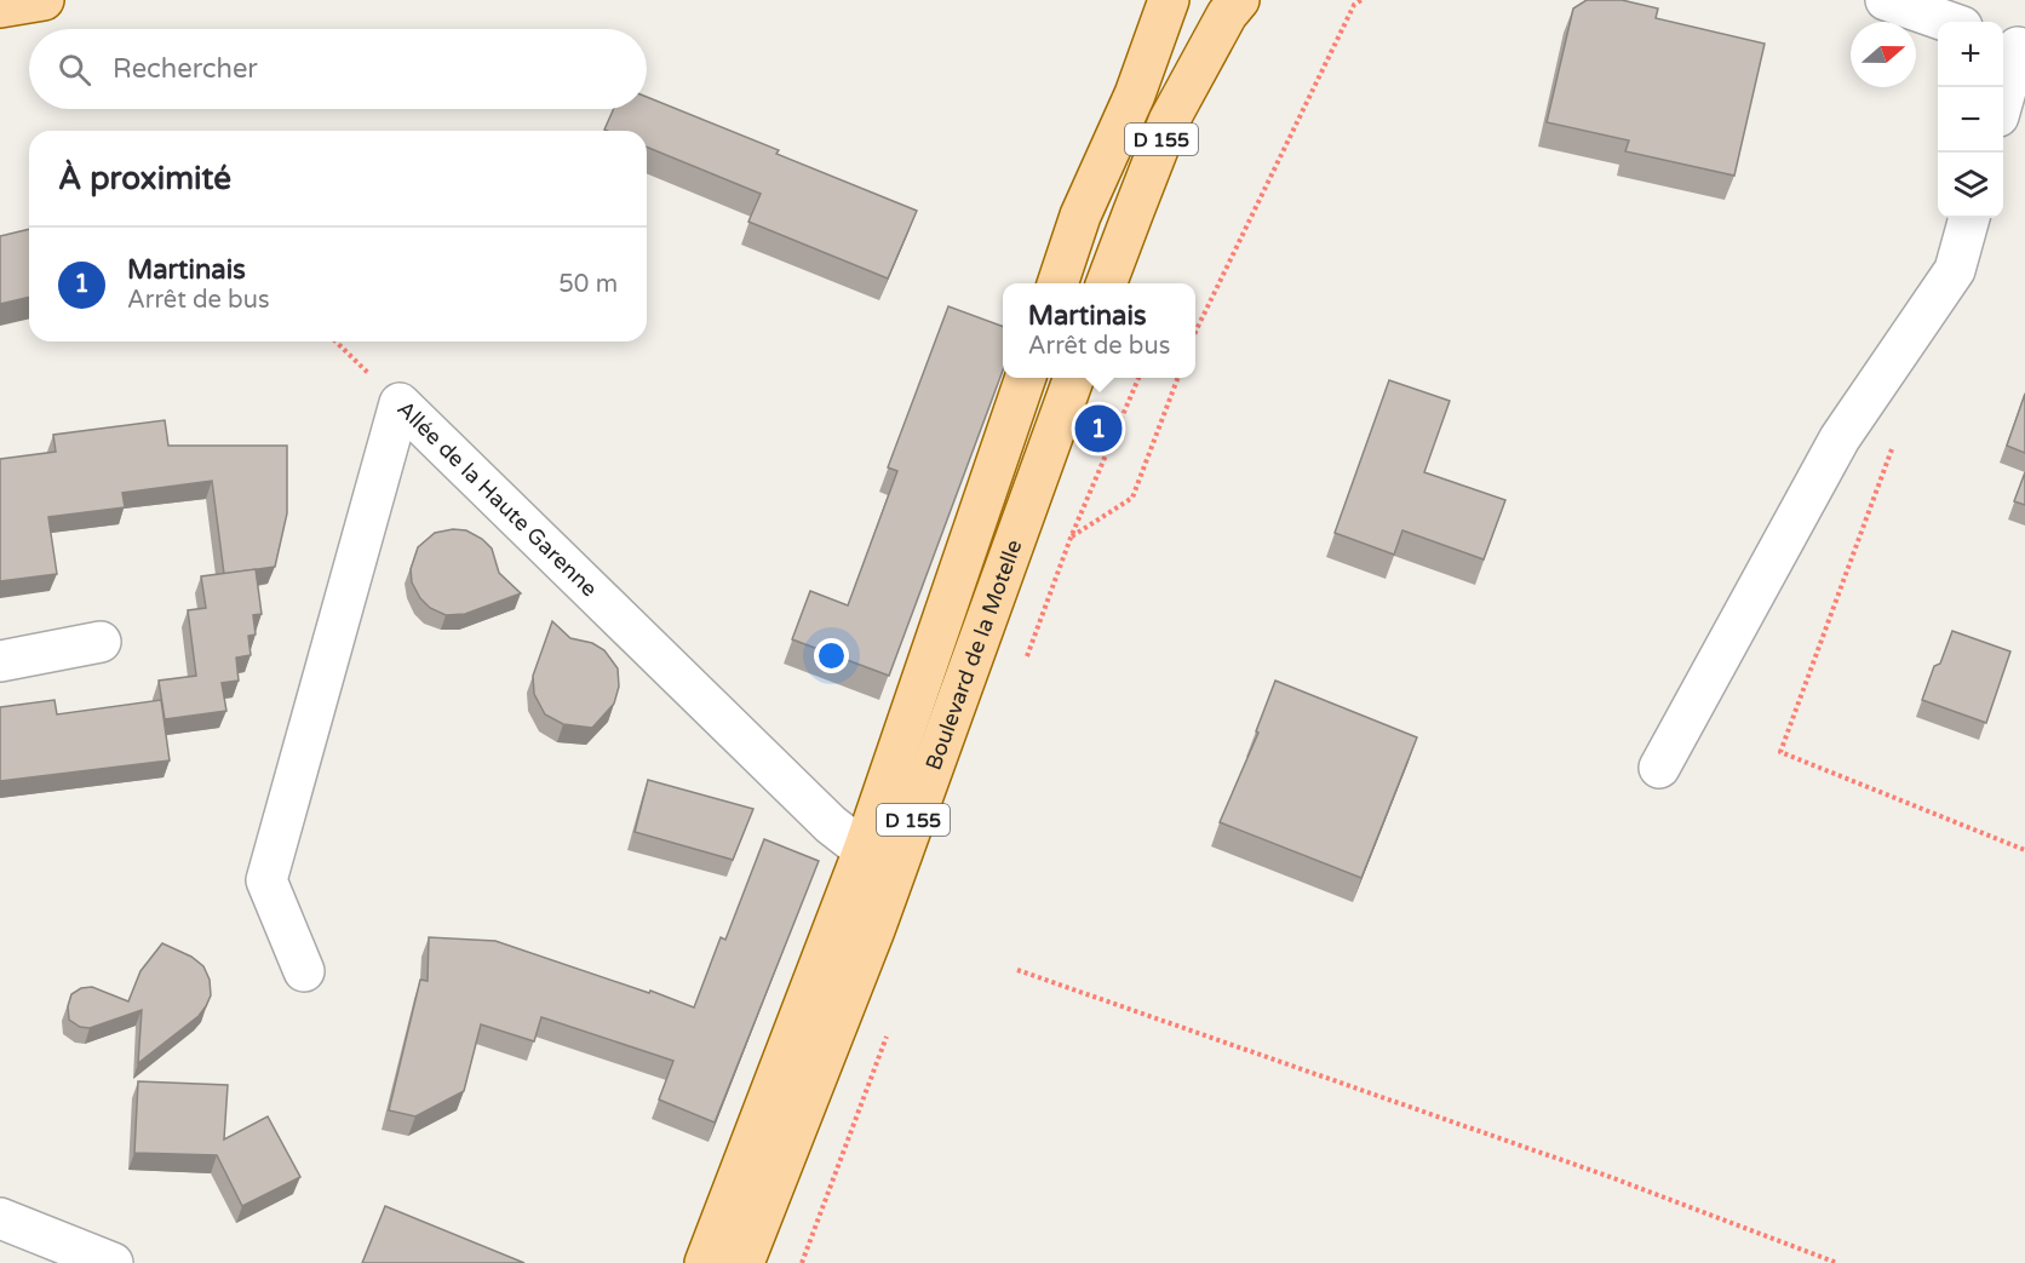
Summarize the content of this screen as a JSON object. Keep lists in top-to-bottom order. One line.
{"streets":{"main road":["D 155","Boulevard de la Motelle"],"street":["Allée de la Haute Garenne"]},"crossings":[["Allée de la Haute Garenne","Boulevard de la Motelle"]],"north":"right","page":{"map_buttons":["+","−"],"search":"Rechercher","heading":"À proximité","list":[{"mark":"1","name":"Martinais","note":"Arrêt de bus","value":"50 m"}],"popup":["Martinais","Arrêt de bus"],"pins":"1"}}
